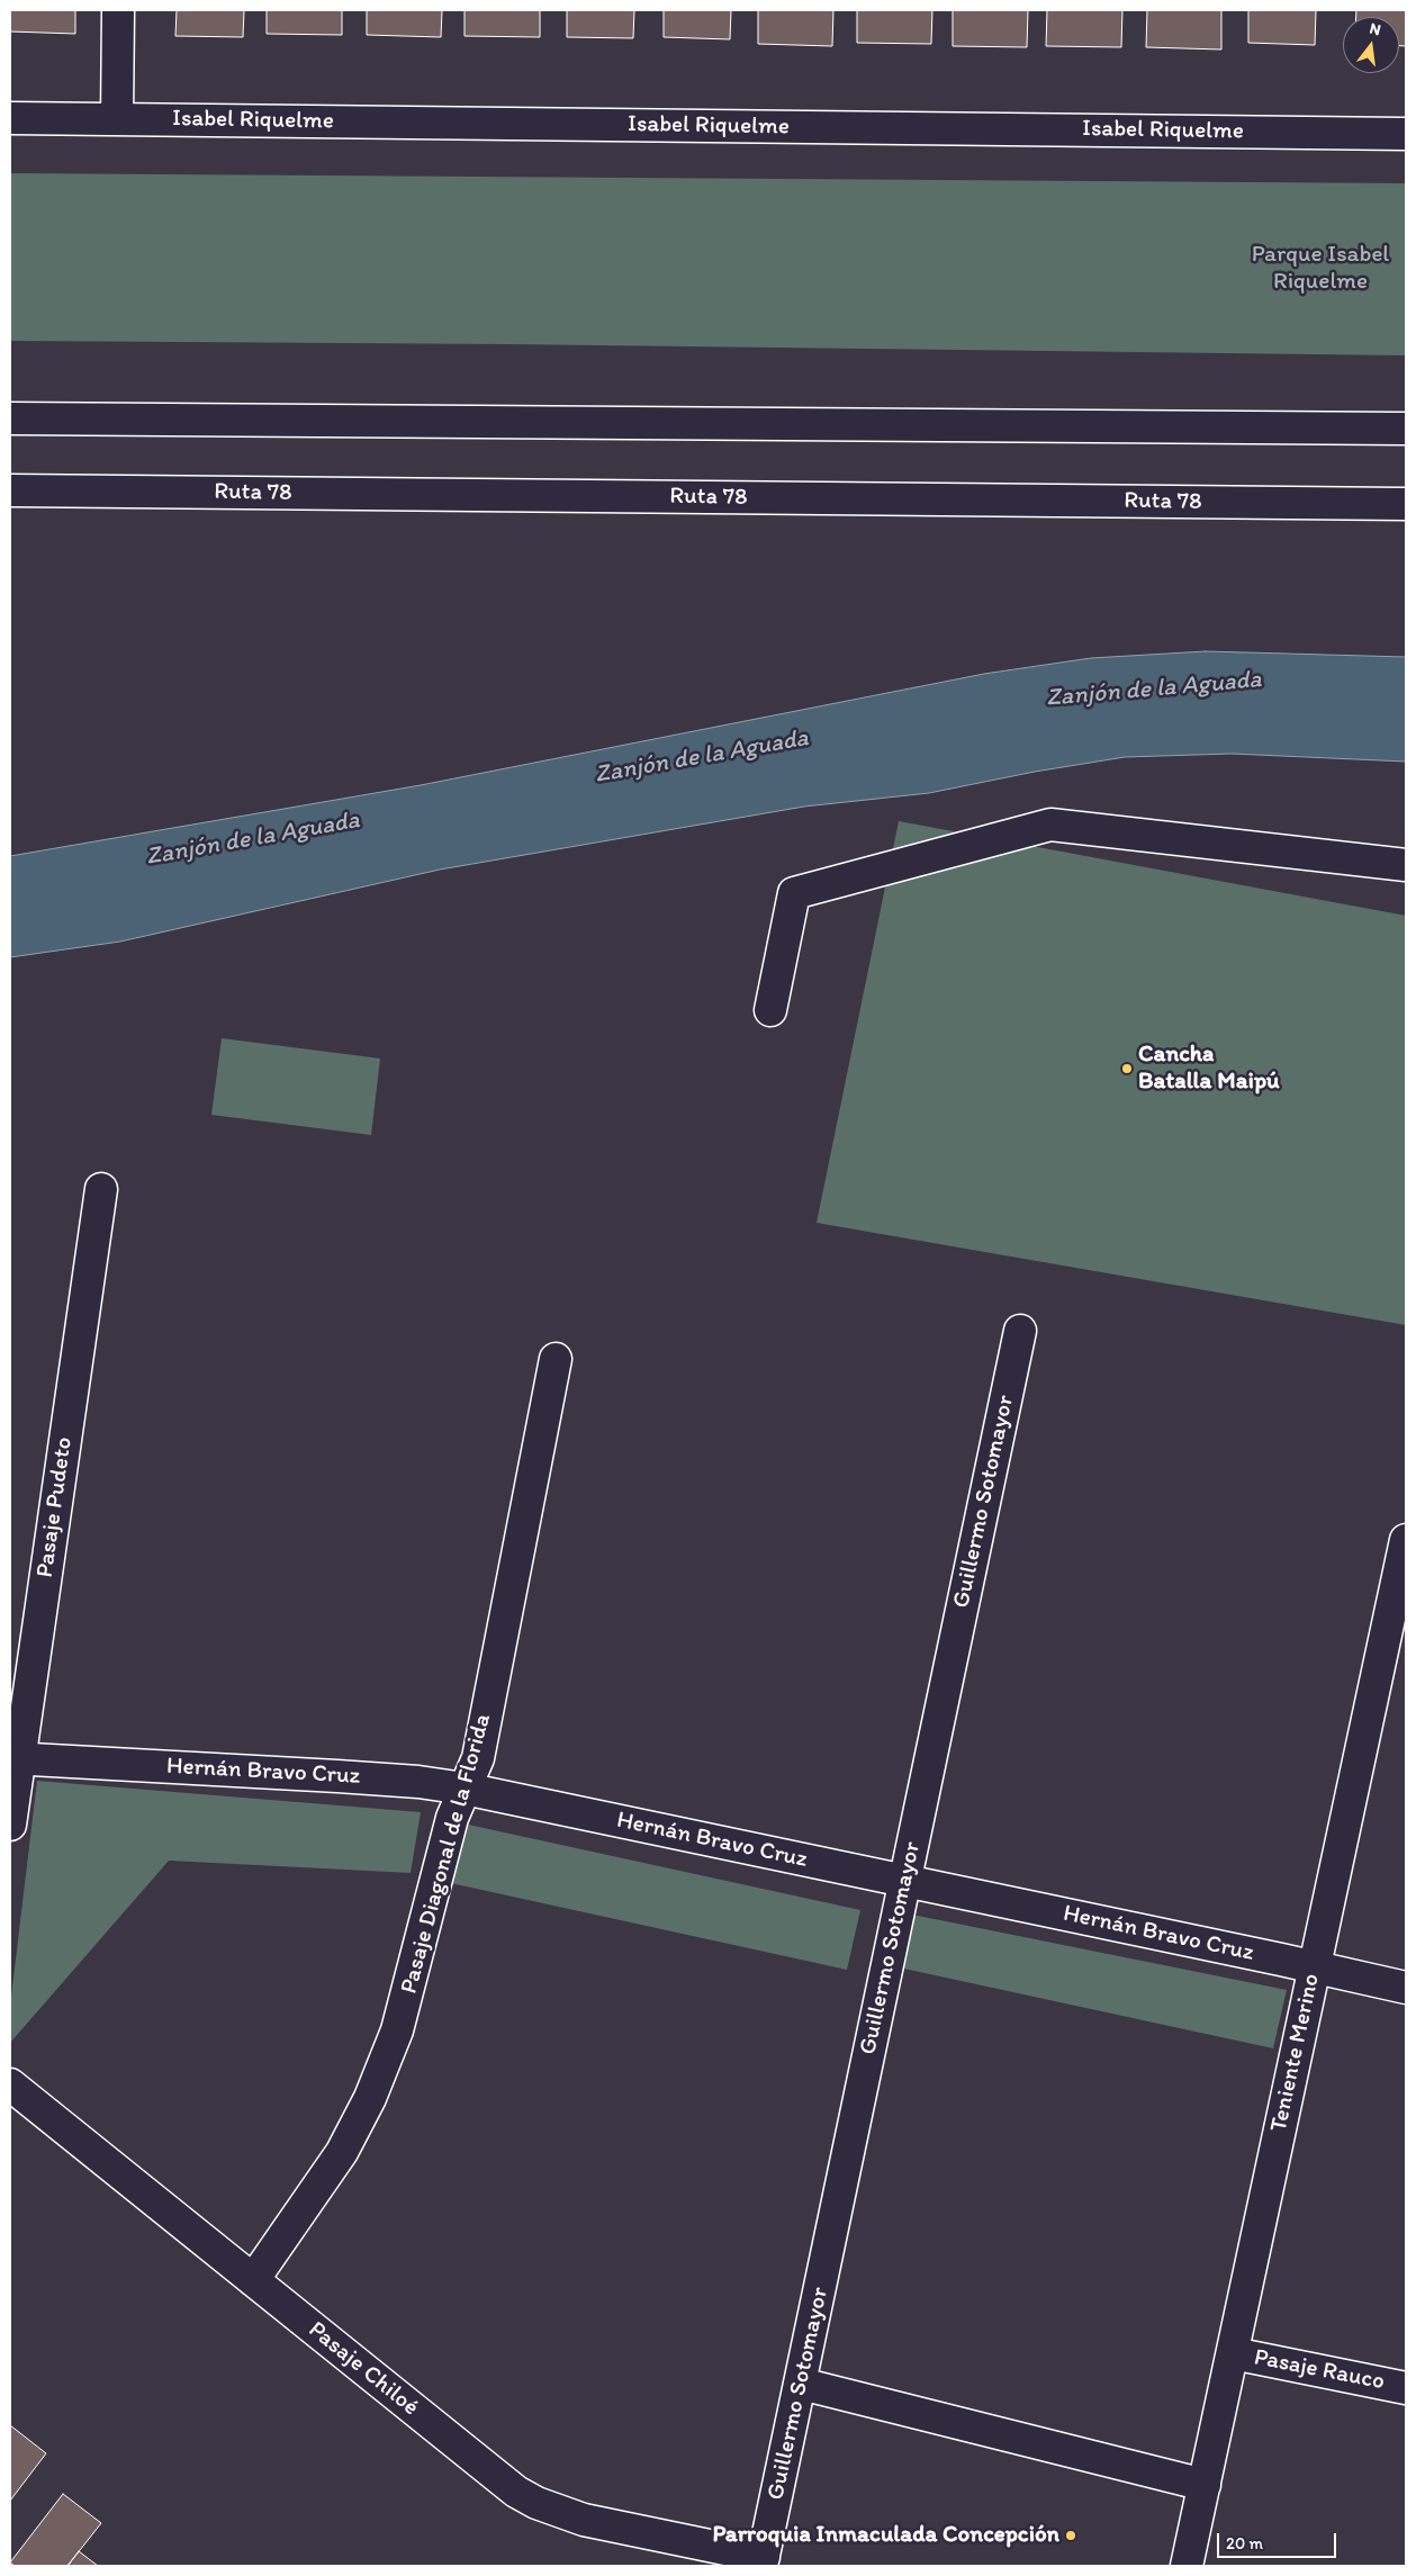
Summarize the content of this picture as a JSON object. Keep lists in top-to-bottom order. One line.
{"streets":{"main road":["Isabel Riquelme","Ruta 78","Guillermo Sotomayor","Pasaje Pudeto","Hernán Bravo Cruz","Pasaje Diagonal de la Florida","Teniente Merino","Pasaje Chiloé","Pasaje Rauco"]},"crossings":[["Guillermo Sotomayor","Hernán Bravo Cruz"],["Guillermo Sotomayor","Pasaje Chiloé"],["Pasaje Pudeto","Hernán Bravo Cruz"],["Hernán Bravo Cruz","Pasaje Diagonal de la Florida"],["Hernán Bravo Cruz","Teniente Merino"],["Pasaje Diagonal de la Florida","Pasaje Chiloé"],["Teniente Merino","Pasaje Rauco"]],"water":["Zanjón de la Aguada"],"parks":["Parque Isabel Riquelme"],"places":["Cancha Batalla Maipú","Parroquia Inmaculada Concepción"],"scale_bar":"20 m","north":"top"}
